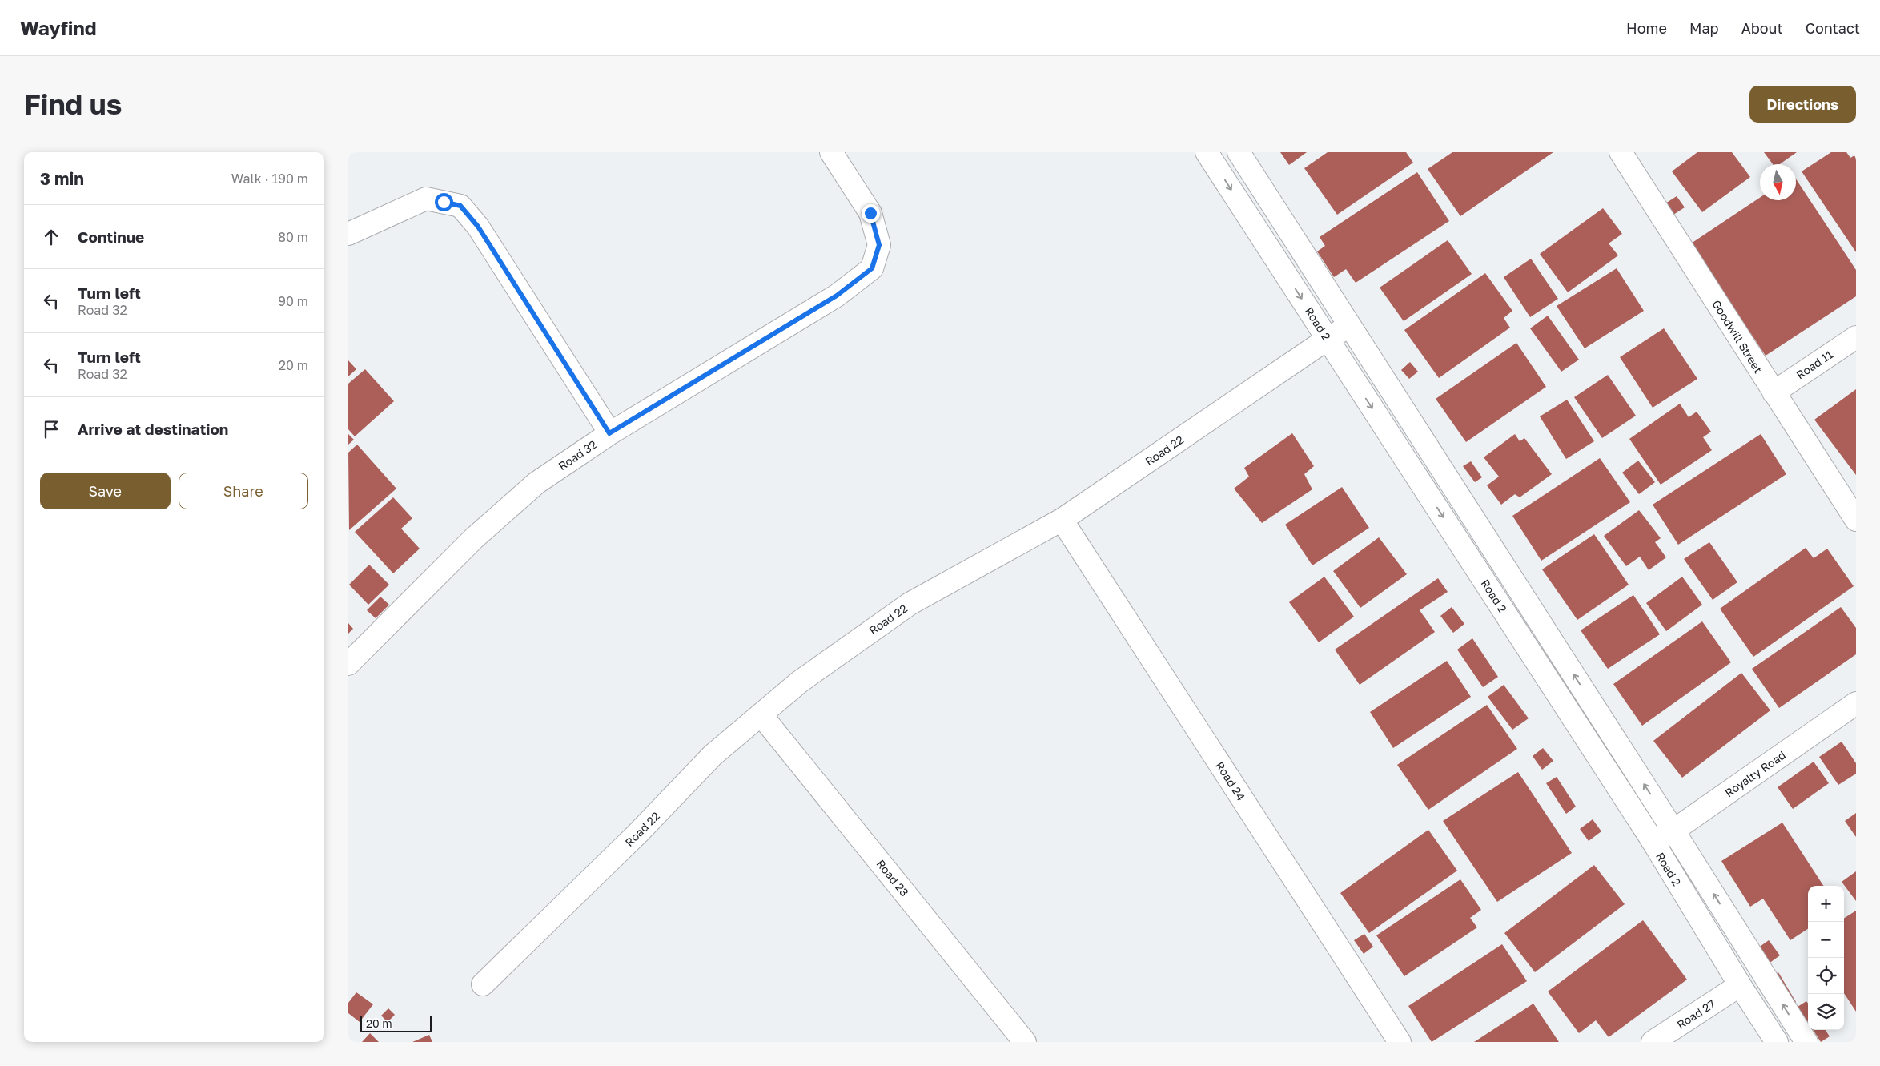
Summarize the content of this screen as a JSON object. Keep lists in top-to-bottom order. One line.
{"streets":{"street":["Road 2","Goodwill Street","Road 11","Road 22","Road 32","Royalty Road","Road 24","Road 23","Road 27"]},"crossings":[["Road 2","Road 22"],["Road 2","Royalty Road"],["Road 2","Road 27"],["Goodwill Street","Road 11"],["Road 22","Road 24"],["Road 22","Road 23"]],"scale_bar":"20 m","north":"bottom","page":{"header":"Wayfind","nav":["Home","Map","About","Contact"],"buttons":["Directions",["Save","Share"]],"title":"Find us","heading":["3 min","Walk · 190 m"],"list":[["Continue","80 m"],["Turn left","Road 32","90 m"],["Turn left","Road 32","20 m"],"Arrive at destination"],"map_buttons":["+","−"],"scale":"20 m"}}
